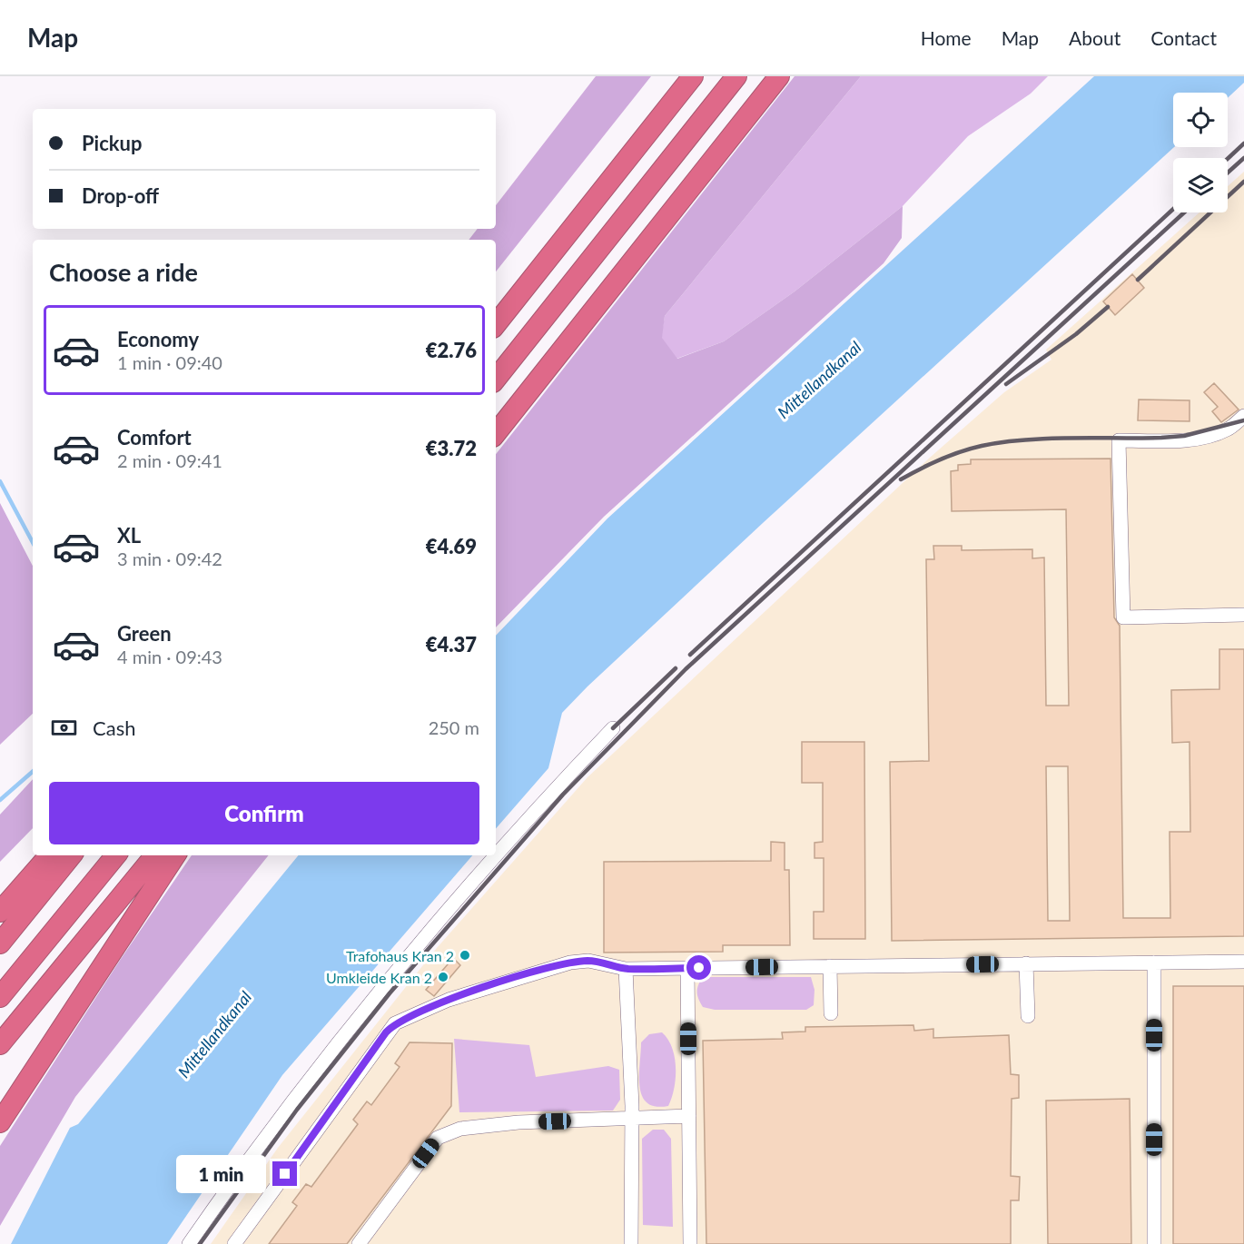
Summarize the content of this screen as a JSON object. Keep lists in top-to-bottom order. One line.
{"water":["Mittellandkanal"],"places":["Trafohaus Kran 2","Umkleide Kran 2"],"page":{"header":"Map","nav":["Home","Map","About","Contact"],"banner":["Pickup","Drop-off"],"heading":"Choose a ride","list":[{"name":"Economy","note":"1 min · 09:40","value":"€2.76"},{"name":"Comfort","note":"2 min · 09:41","value":"€3.72"},{"name":"XL","note":"3 min · 09:42","value":"€4.69"},{"name":"Green","note":"4 min · 09:43","value":"€4.37"}],"pay":["Cash","250 m"],"buttons":"Confirm","bubble":"1 min"}}
